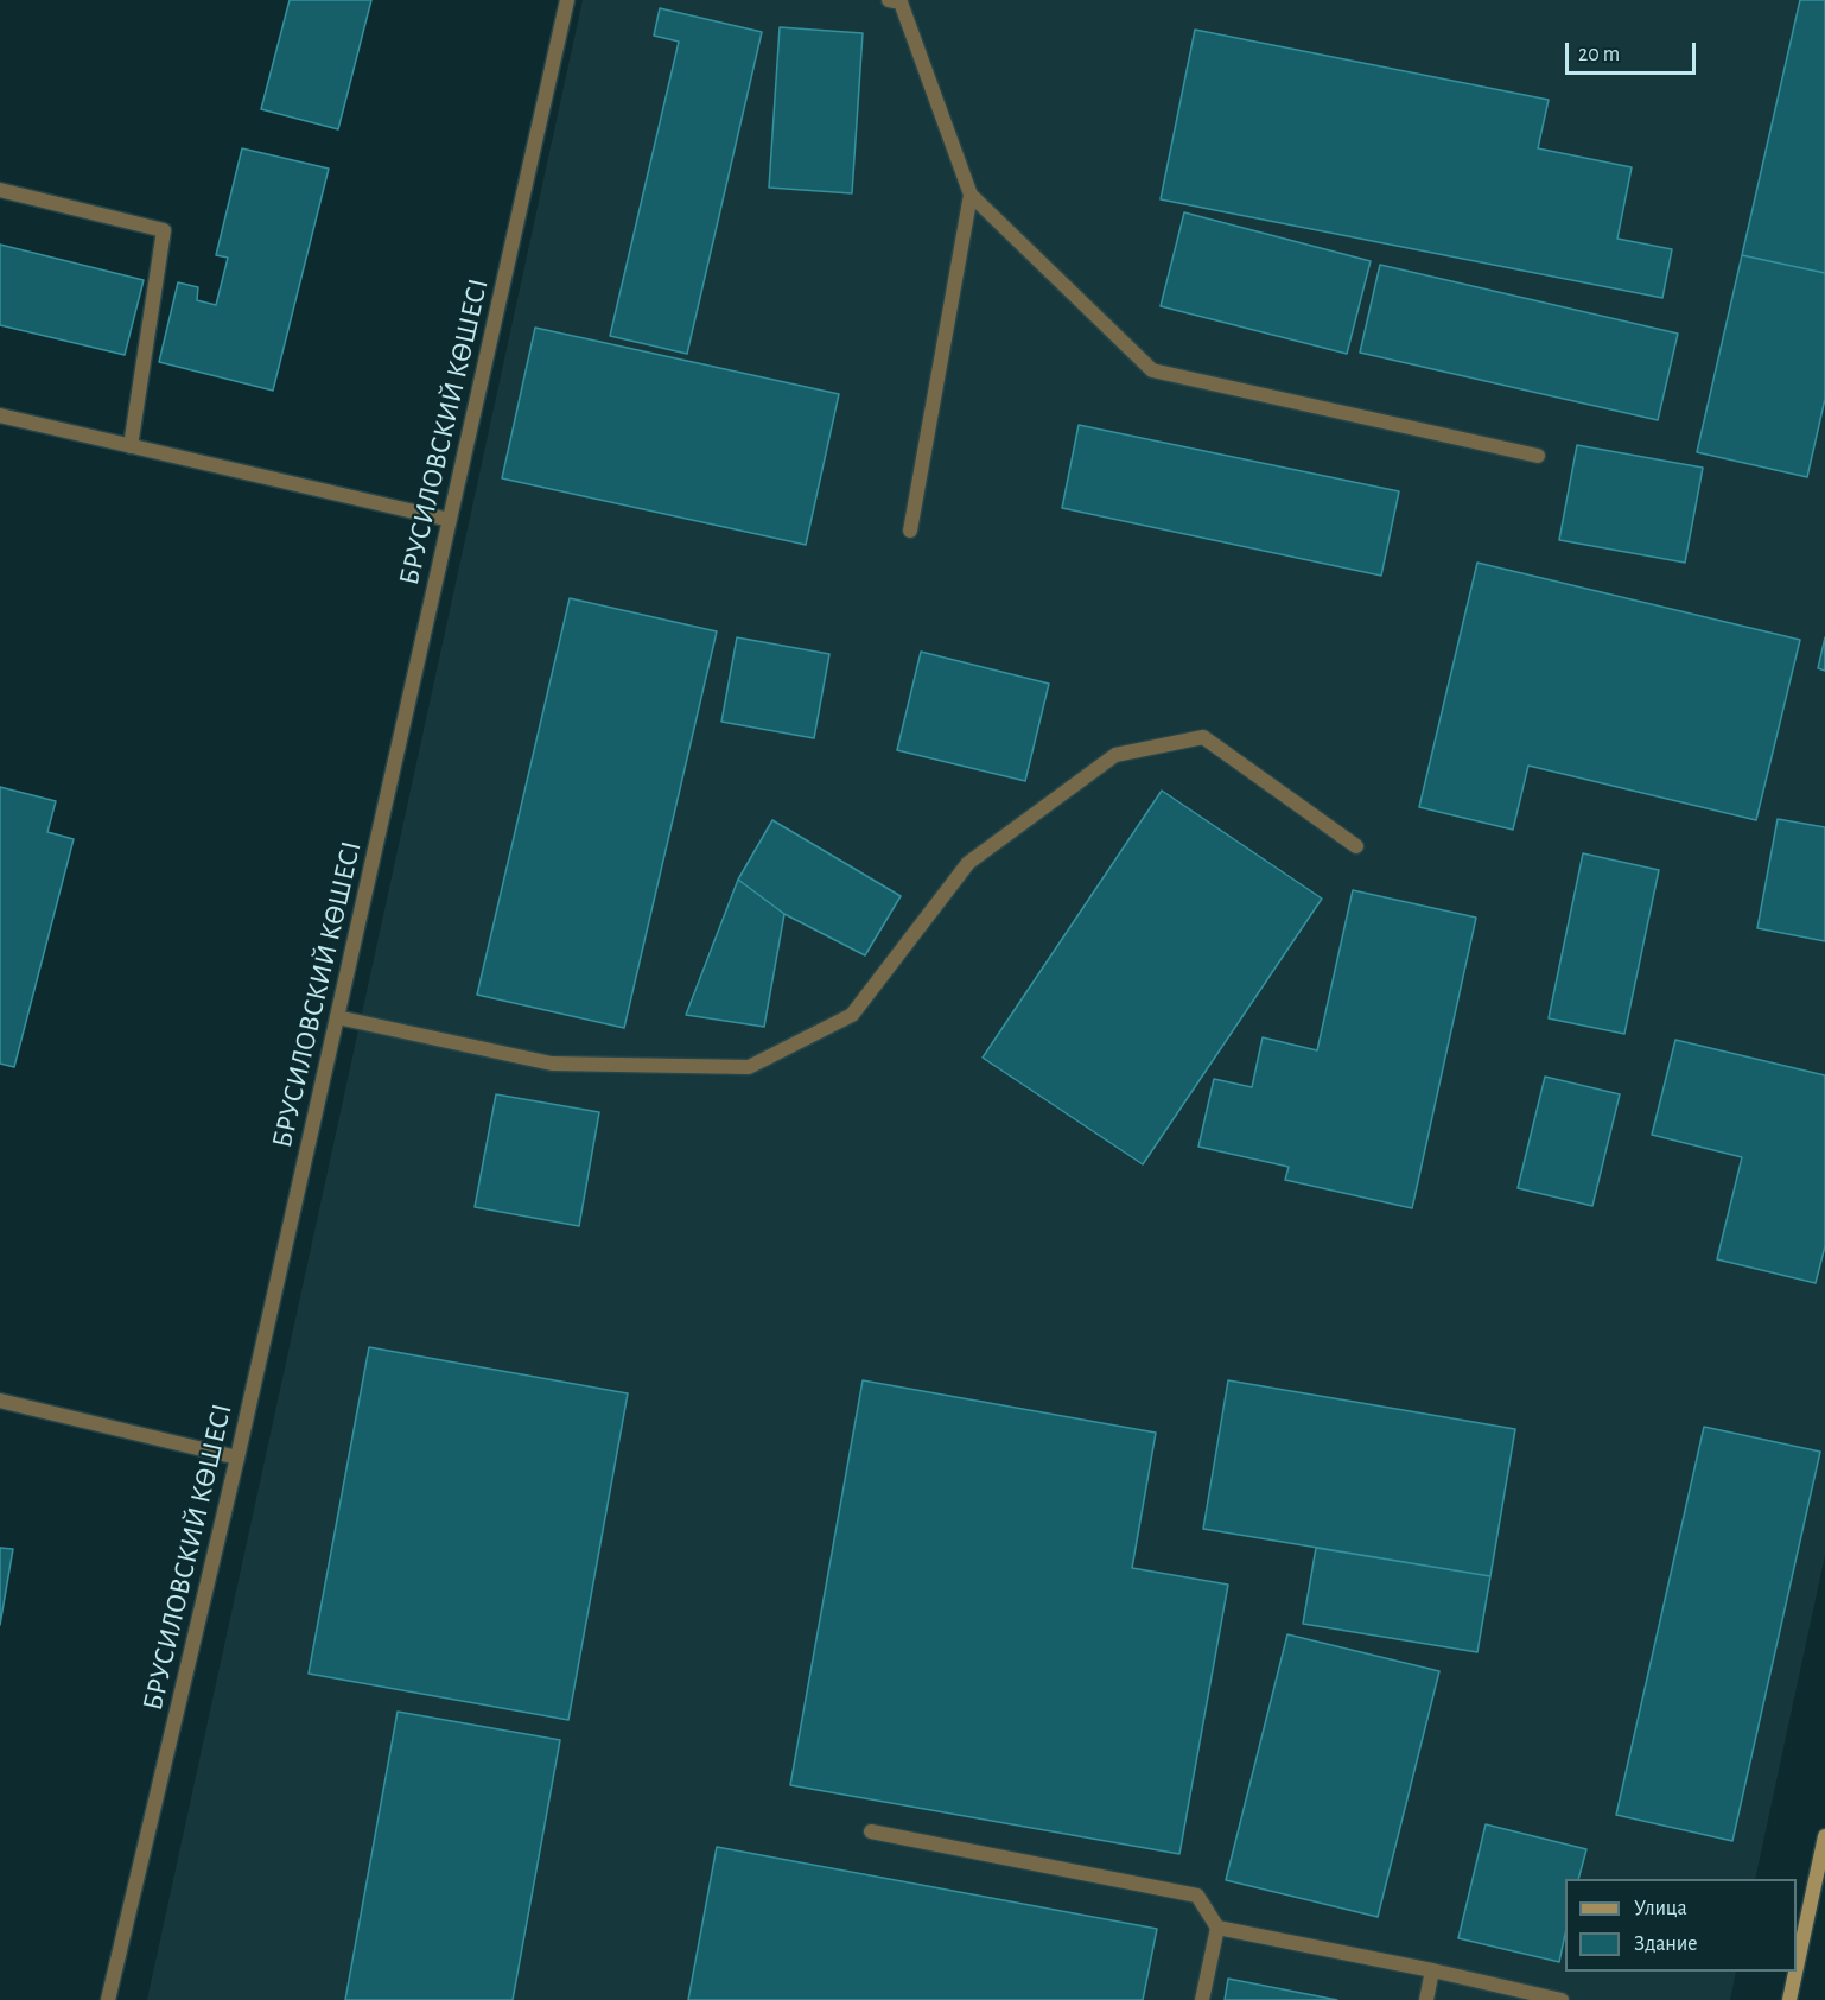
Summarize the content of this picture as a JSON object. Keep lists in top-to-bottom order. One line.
{"streets":{"street":["БРУСИЛОВСКИЙ КӨШЕСІ"]},"legend":["Улица","Здание"],"scale_bar":"20 m"}
